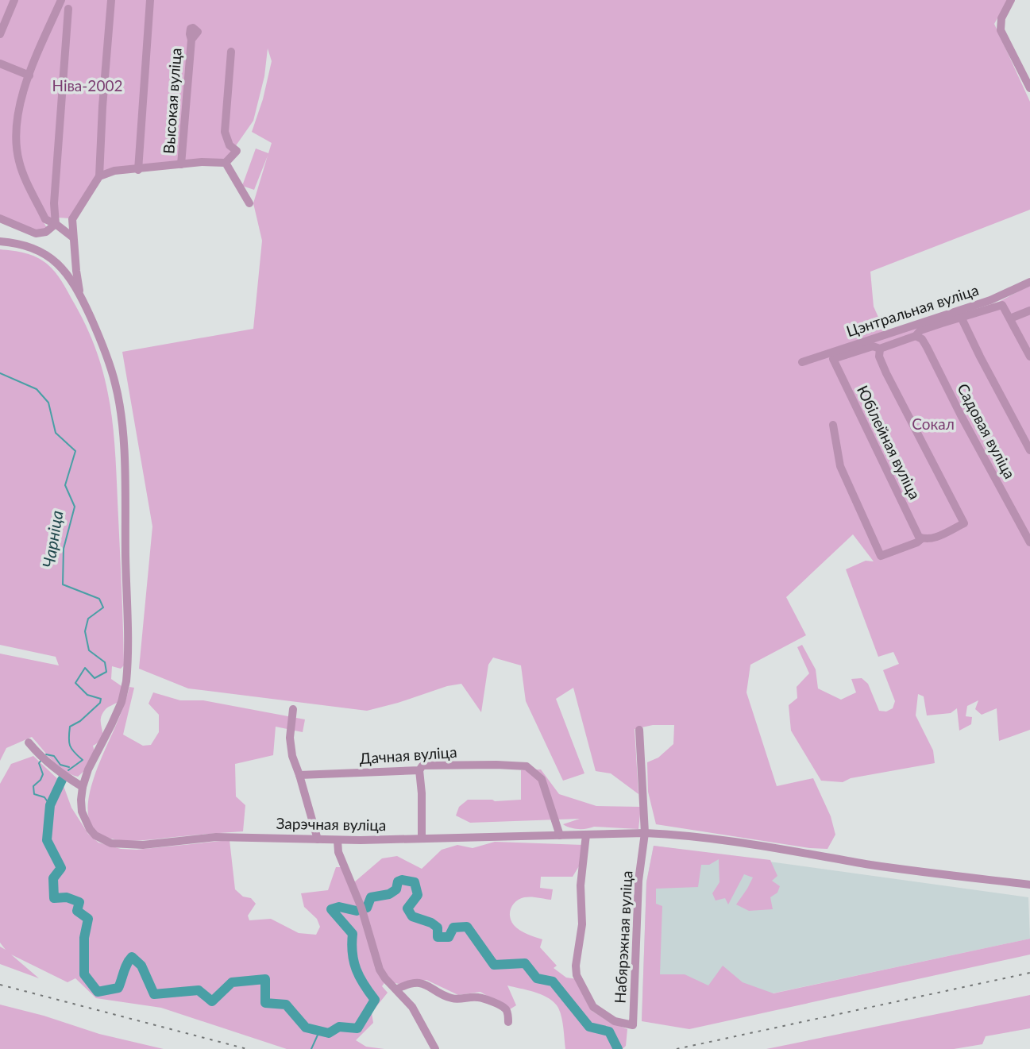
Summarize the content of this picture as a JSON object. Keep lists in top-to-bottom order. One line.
{"streets":{"street":["Высокая вуліца","Цэнтральная вуліца","Садовая вуліца","Юбілейная вуліца","Дачная вуліца","Зарэчная вуліца","Набярэжная вуліца"]},"crossings":[["Дачная вуліца","Зарэчная вуліца"],["Зарэчная вуліца","Набярэжная вуліца"]],"water":["Чарніца"],"parks":["Ніва-2002","Сокал"]}
